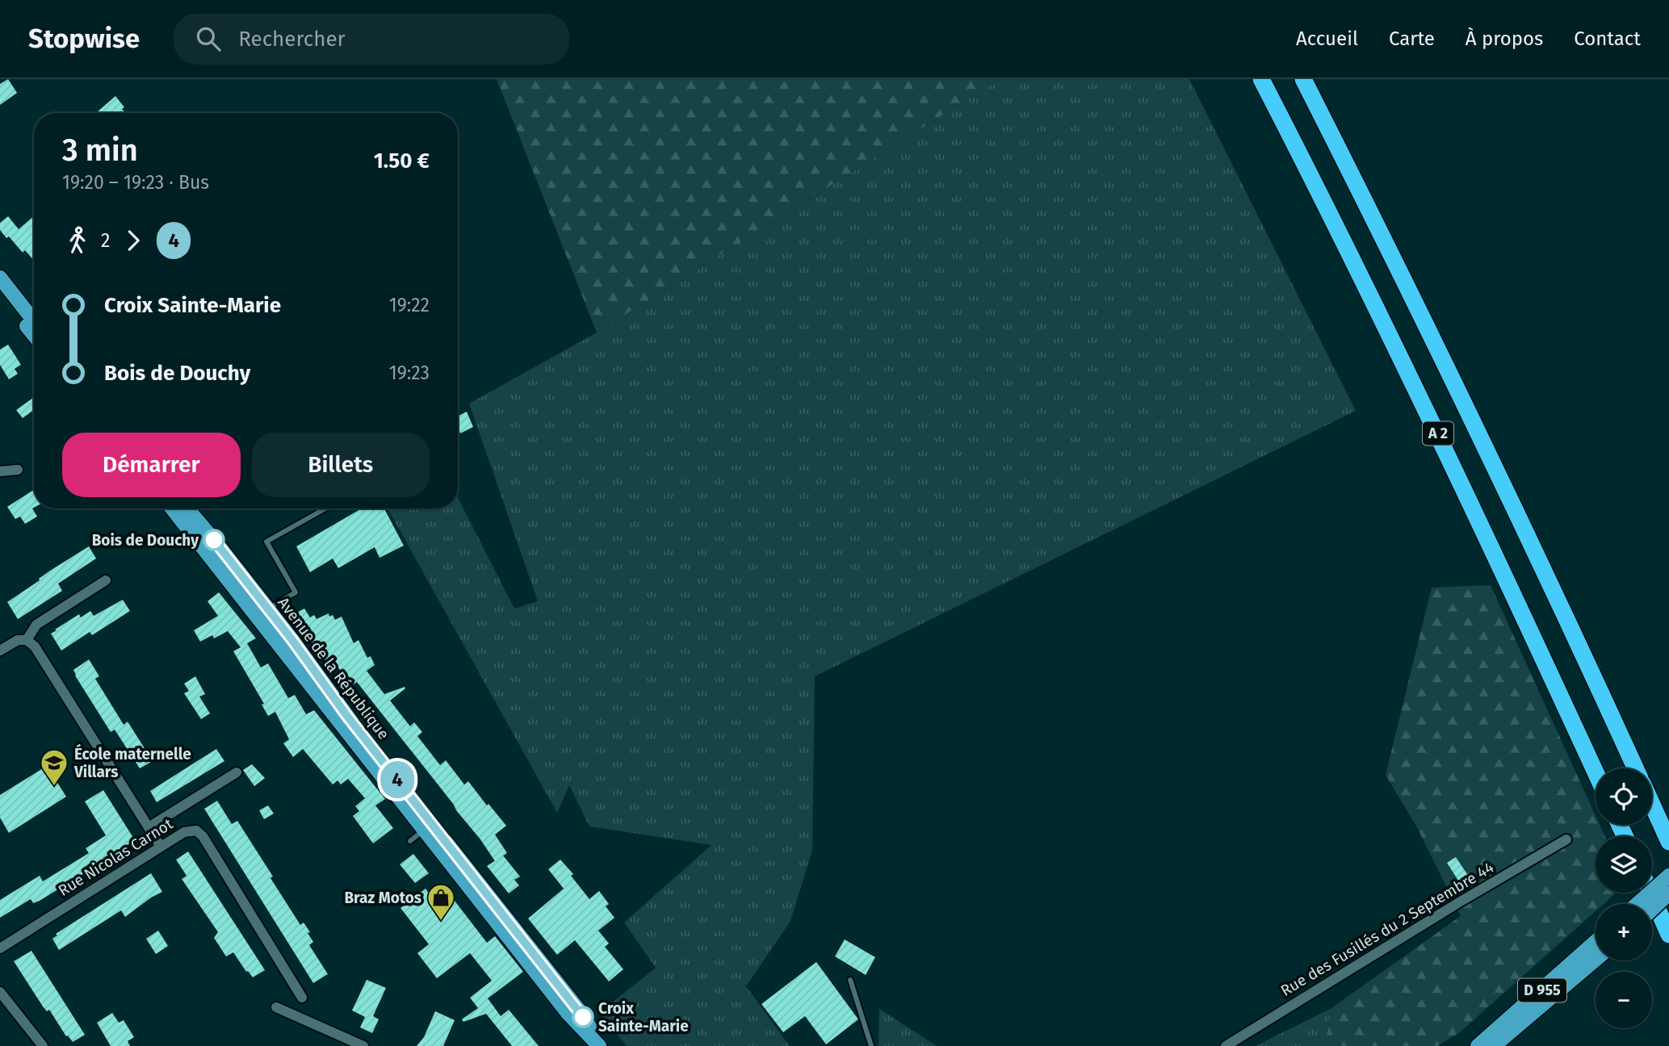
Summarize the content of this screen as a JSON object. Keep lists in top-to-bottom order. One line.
{"streets":{"highway":["A 2"],"main road":["Avenue de la République","D 955"],"street":["Rue Nicolas Carnot","Rue des Fusillés du 2 Septembre 44"]},"places":{"other":["Bois de Douchy","Croix Sainte-Marie"],"school or university":["École maternelle Villars"],"shop":["Braz Motos"]},"lines":["bus line 4"],"page":{"header":"Stopwise","search":"Rechercher","nav":["Accueil","Carte","À propos","Contact"],"on_map":"4","heading":["3 min","19:20 – 19:23 · Bus","1.50 €"],"legs":["2","4"],"list":[{"name":"Croix Sainte-Marie","value":"19:22"},{"name":"Bois de Douchy","value":"19:23"}],"buttons":["Démarrer","Billets"],"map_buttons":["+","−"]}}
